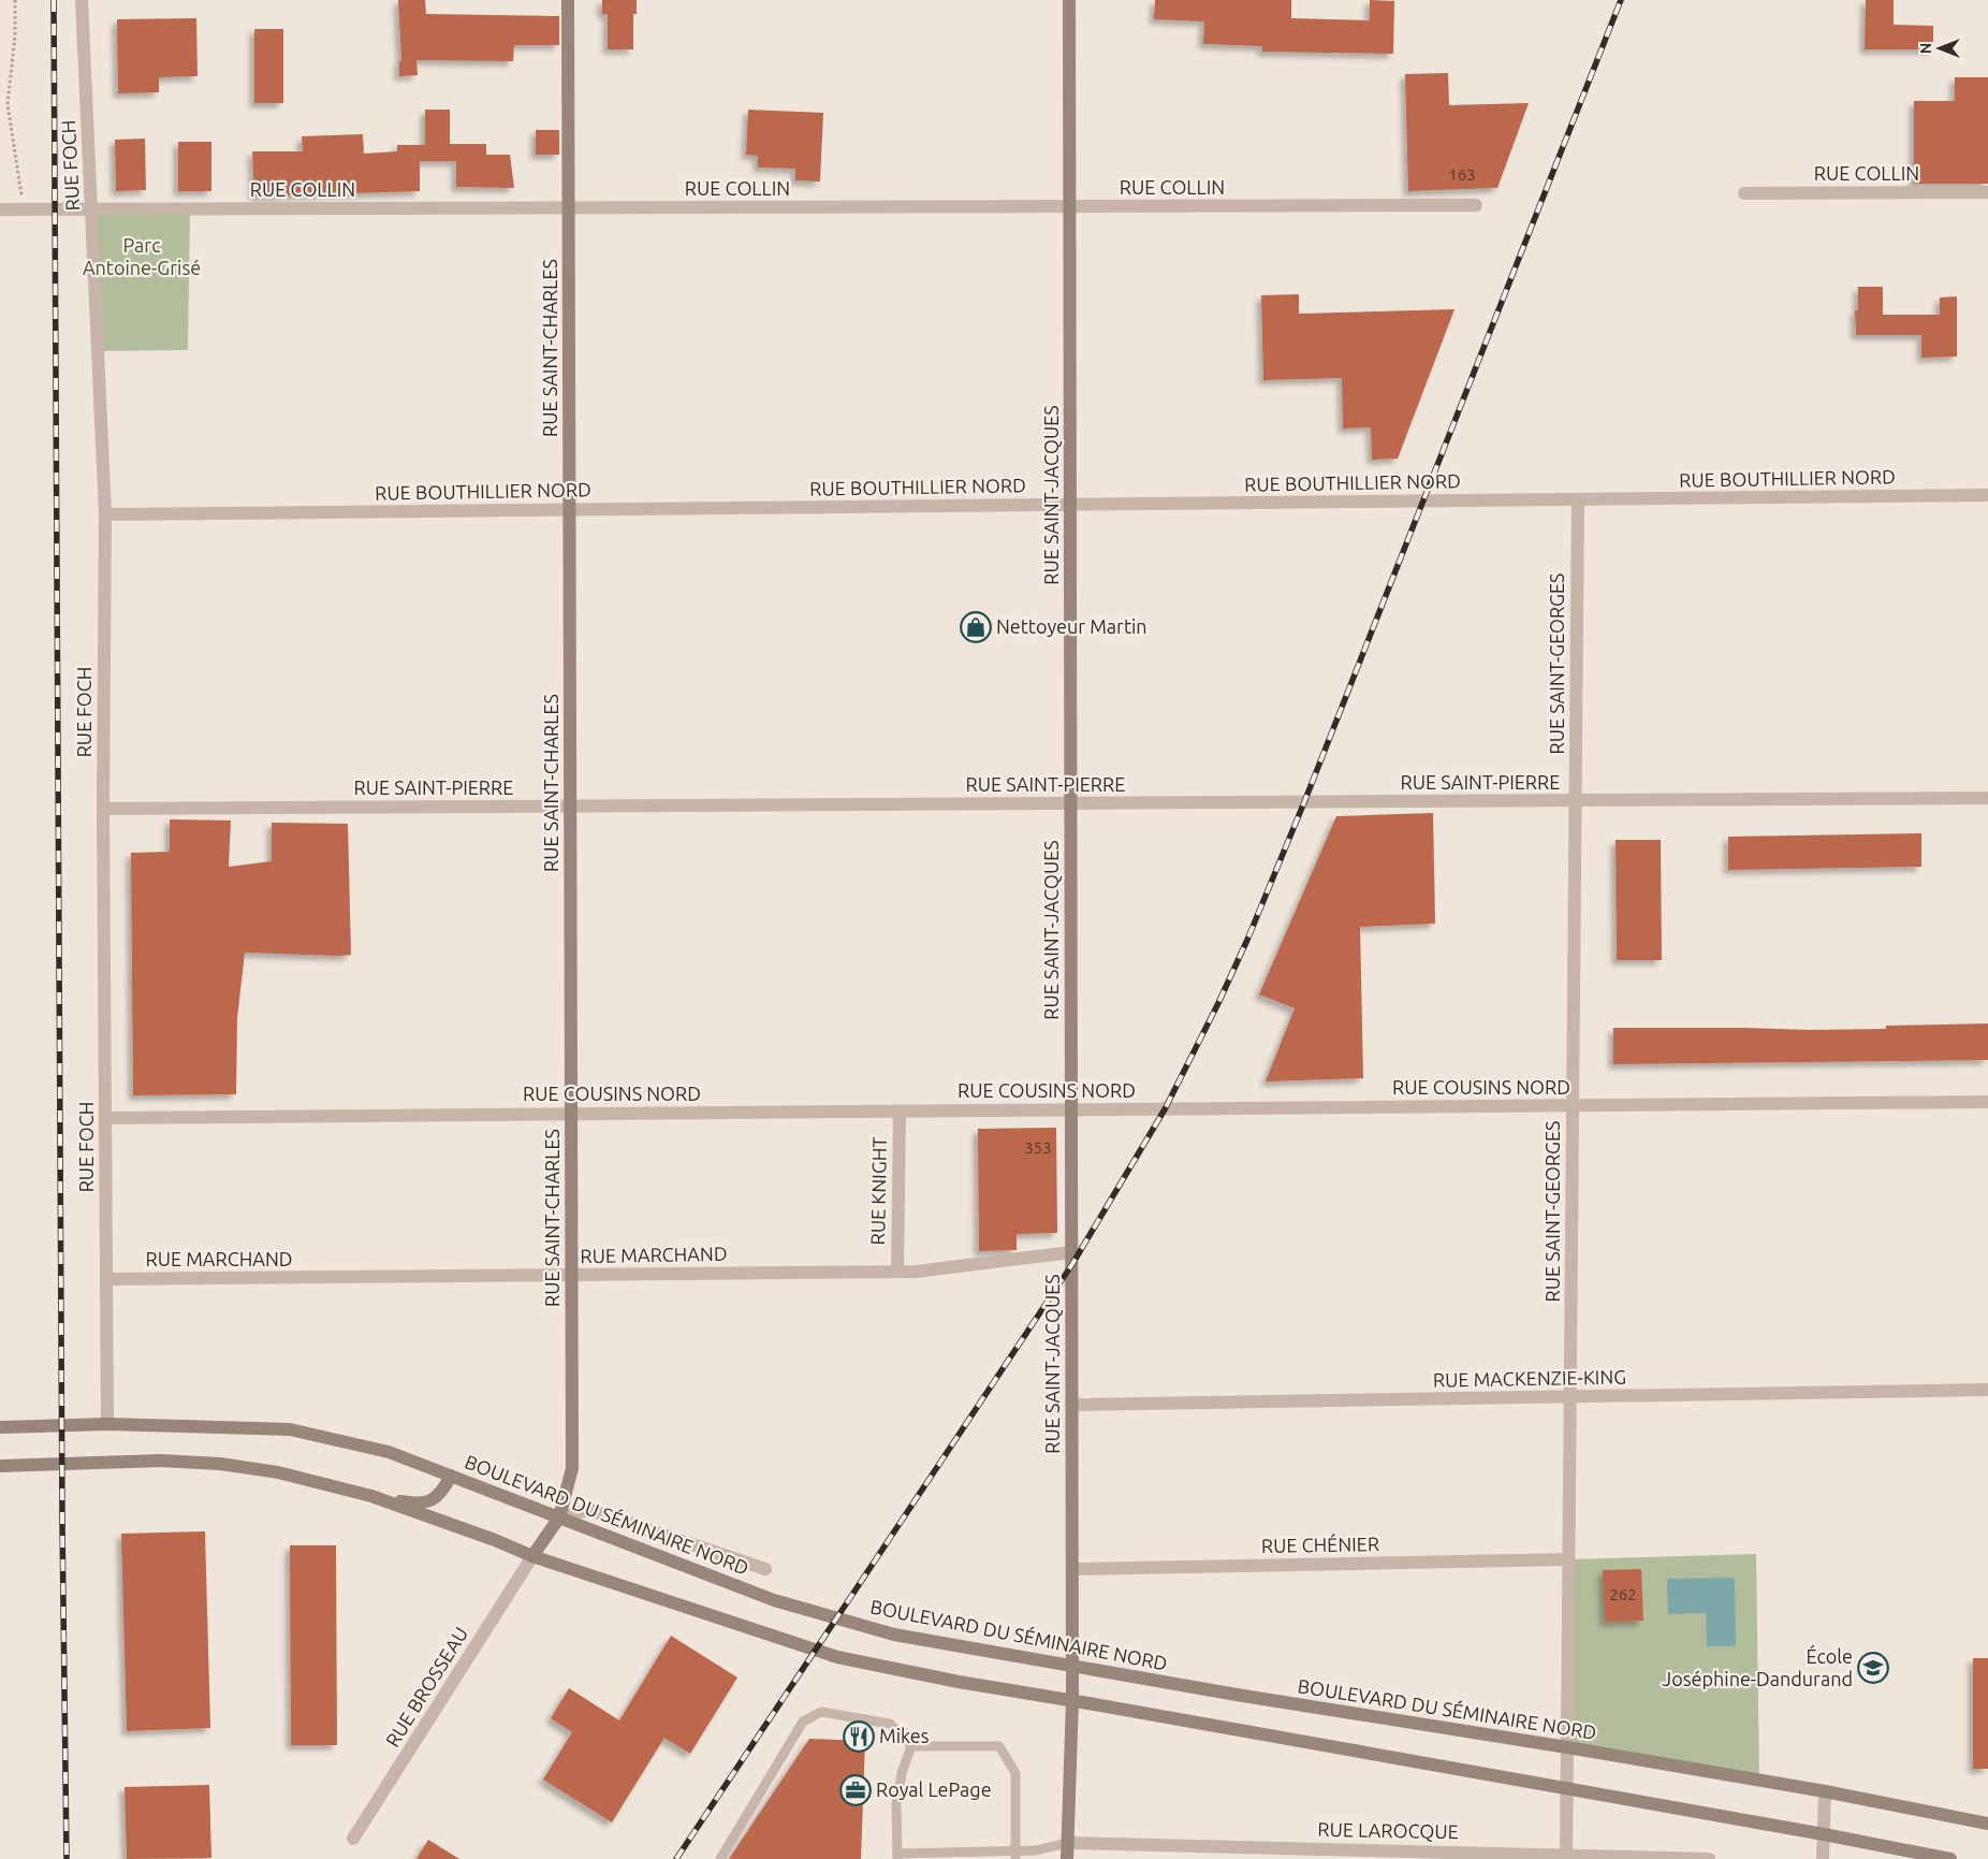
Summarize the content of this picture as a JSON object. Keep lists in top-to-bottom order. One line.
{"streets":{"main road":["RUE SAINT-CHARLES","RUE SAINT-JACQUES","BOULEVARD DU SÉMINAIRE NORD"],"street":["RUE FOCH","RUE COLLIN","RUE BOUTHILLIER NORD","RUE SAINT-GEORGES","RUE SAINT-PIERRE","RUE COUSINS NORD","RUE KNIGHT","RUE MARCHAND","RUE MACKENZIE-KING","RUE CHÉNIER","RUE BROSSEAU","RUE LAROCQUE"]},"crossings":[["RUE FOCH","RUE COLLIN"],["RUE FOCH","RUE BOUTHILLIER NORD"],["RUE FOCH","RUE SAINT-PIERRE"],["RUE FOCH","RUE COUSINS NORD"],["RUE FOCH","RUE MARCHAND"],["RUE FOCH","BOULEVARD DU SÉMINAIRE NORD"],["RUE COLLIN","RUE SAINT-CHARLES"],["RUE COLLIN","RUE SAINT-JACQUES"],["RUE SAINT-CHARLES","RUE BOUTHILLIER NORD"],["RUE SAINT-CHARLES","RUE SAINT-PIERRE"],["RUE SAINT-CHARLES","RUE COUSINS NORD"],["RUE SAINT-CHARLES","RUE MARCHAND"],["RUE SAINT-CHARLES","BOULEVARD DU SÉMINAIRE NORD"],["RUE SAINT-CHARLES","RUE BROSSEAU"],["RUE BOUTHILLIER NORD","RUE SAINT-JACQUES"],["RUE BOUTHILLIER NORD","RUE SAINT-GEORGES"],["RUE SAINT-JACQUES","RUE SAINT-PIERRE"],["RUE SAINT-JACQUES","RUE COUSINS NORD"],["RUE SAINT-JACQUES","RUE MARCHAND"],["RUE SAINT-JACQUES","RUE MACKENZIE-KING"],["RUE SAINT-JACQUES","BOULEVARD DU SÉMINAIRE NORD"],["RUE SAINT-JACQUES","RUE CHÉNIER"],["RUE SAINT-JACQUES","RUE LAROCQUE"],["RUE SAINT-GEORGES","RUE SAINT-PIERRE"],["RUE SAINT-GEORGES","RUE COUSINS NORD"],["RUE SAINT-GEORGES","RUE MACKENZIE-KING"],["RUE SAINT-GEORGES","BOULEVARD DU SÉMINAIRE NORD"],["RUE SAINT-GEORGES","RUE CHÉNIER"],["RUE SAINT-GEORGES","RUE LAROCQUE"],["RUE COUSINS NORD","RUE KNIGHT"],["RUE KNIGHT","RUE MARCHAND"]],"parks":["Parc Antoine-Grisé"],"places":{"shop":["Nettoyeur Martin"],"school or university":["École Joséphine-Dandurand"],"restaurant":["Mikes"],"office":["Royal LePage"]},"house_numbers":["163","353","262"],"north":"left"}
